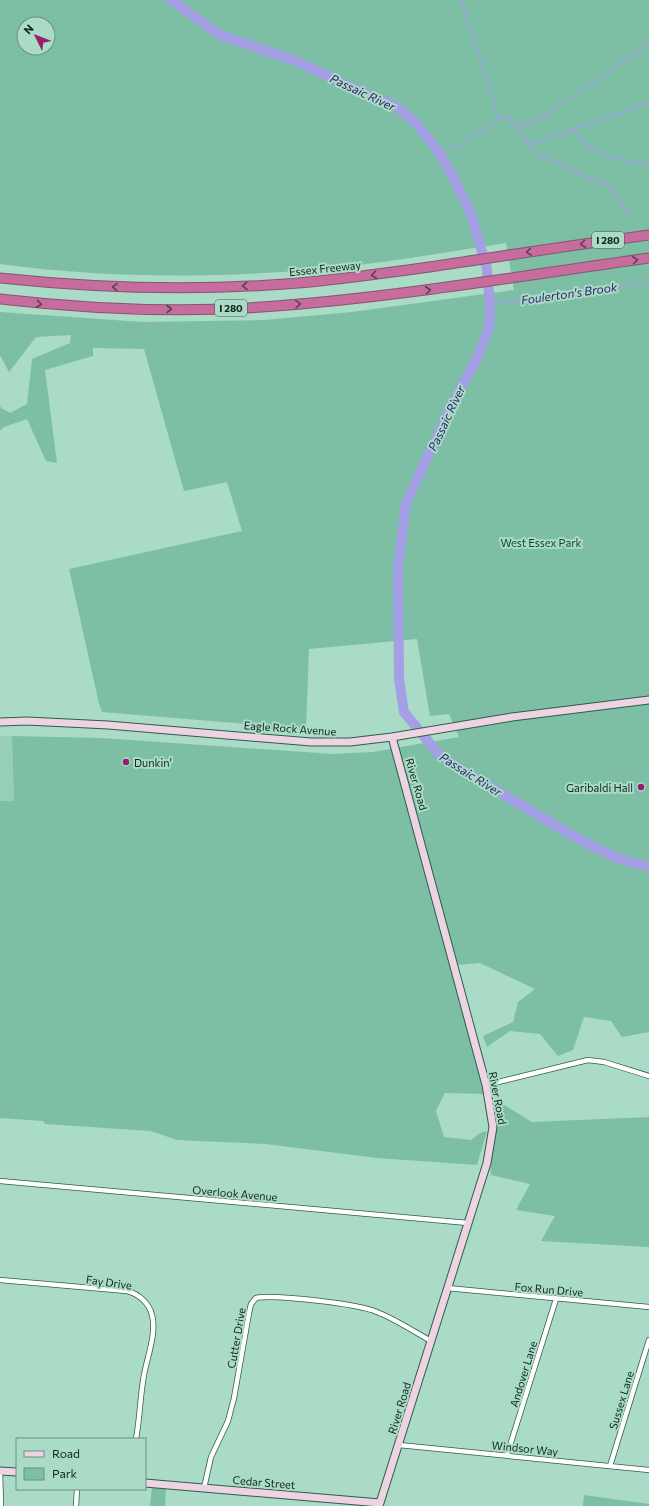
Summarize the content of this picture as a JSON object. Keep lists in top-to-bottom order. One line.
{"streets":{"highway":["I 280","Essex Freeway"],"street":["Eagle Rock Avenue","River Road","Overlook Avenue","Fay Drive","Fox Run Drive","Cutter Drive","Andover Lane","Sussex Lane","Windsor Way","Cedar Street"]},"crossings":[["Eagle Rock Avenue","River Road"],["River Road","Overlook Avenue"],["River Road","Fox Run Drive"],["River Road","Cutter Drive"],["River Road","Windsor Way"],["River Road","Cedar Street"],["Fox Run Drive","Andover Lane"],["Cutter Drive","Cedar Street"],["Andover Lane","Windsor Way"],["Sussex Lane","Windsor Way"]],"water":["Passaic River","Foulerton's Brook"],"parks":["West Essex Park"],"places":["Dunkin'","Garibaldi Hall"],"legend":["Road","Park"],"north":"top left"}
